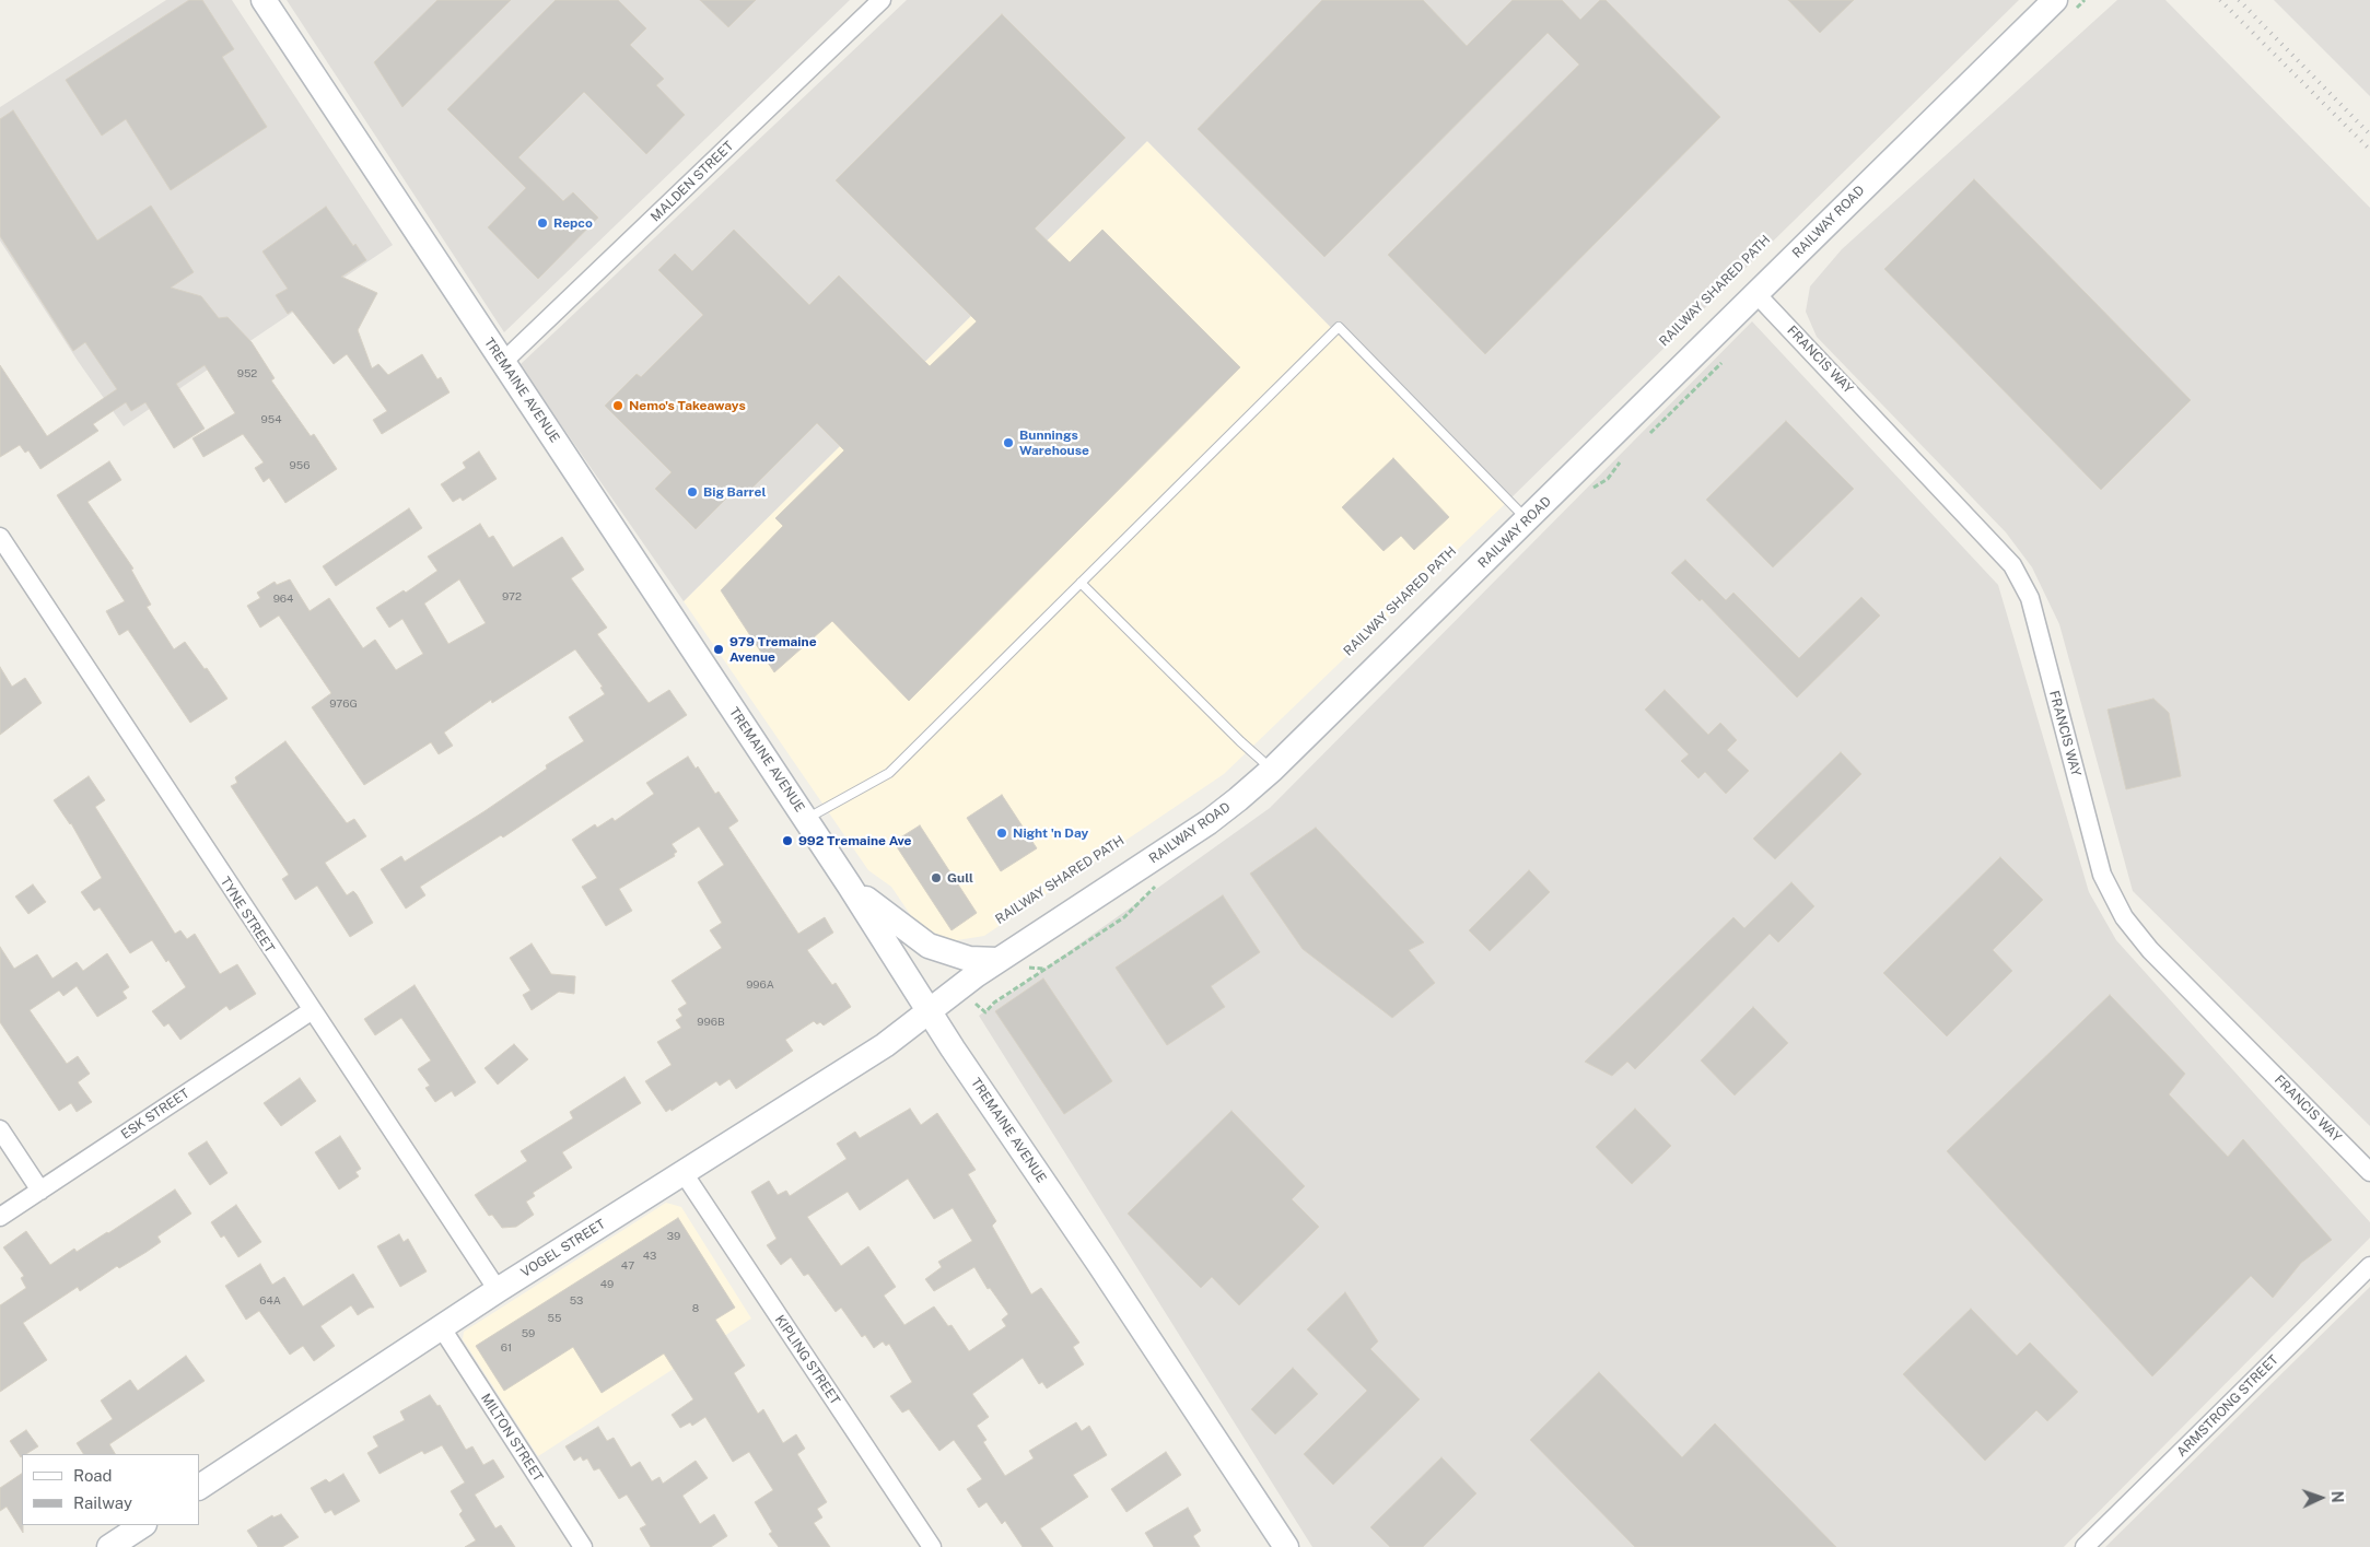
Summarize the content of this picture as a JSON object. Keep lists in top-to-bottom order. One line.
{"streets":{"main road":["RAILWAY ROAD","TREMAINE AVENUE","VOGEL STREET"],"street":["MALDEN STREET","FRANCIS WAY","TYNE STREET","ESK STREET","KIPLING STREET","ARMSTRONG STREET","MILTON STREET"]},"crossings":[["MALDEN STREET","TREMAINE AVENUE"],["RAILWAY ROAD","FRANCIS WAY"],["RAILWAY ROAD","TREMAINE AVENUE"],["RAILWAY ROAD","VOGEL STREET"],["TREMAINE AVENUE","VOGEL STREET"],["TYNE STREET","ESK STREET"],["TYNE STREET","VOGEL STREET"],["VOGEL STREET","KIPLING STREET"],["VOGEL STREET","MILTON STREET"]],"places":["Repco","Nemo's Takeaways","Bunnings Warehouse","Big Barrel","979 Tremaine Avenue","Night 'n Day","992 Tremaine Ave","Gull"],"house_numbers":["952","954","956","972","964","976G","996A","996B","39","43","47","49","64A","53","8","55","59","61"],"legend":["Road","Railway"],"north":"right"}
